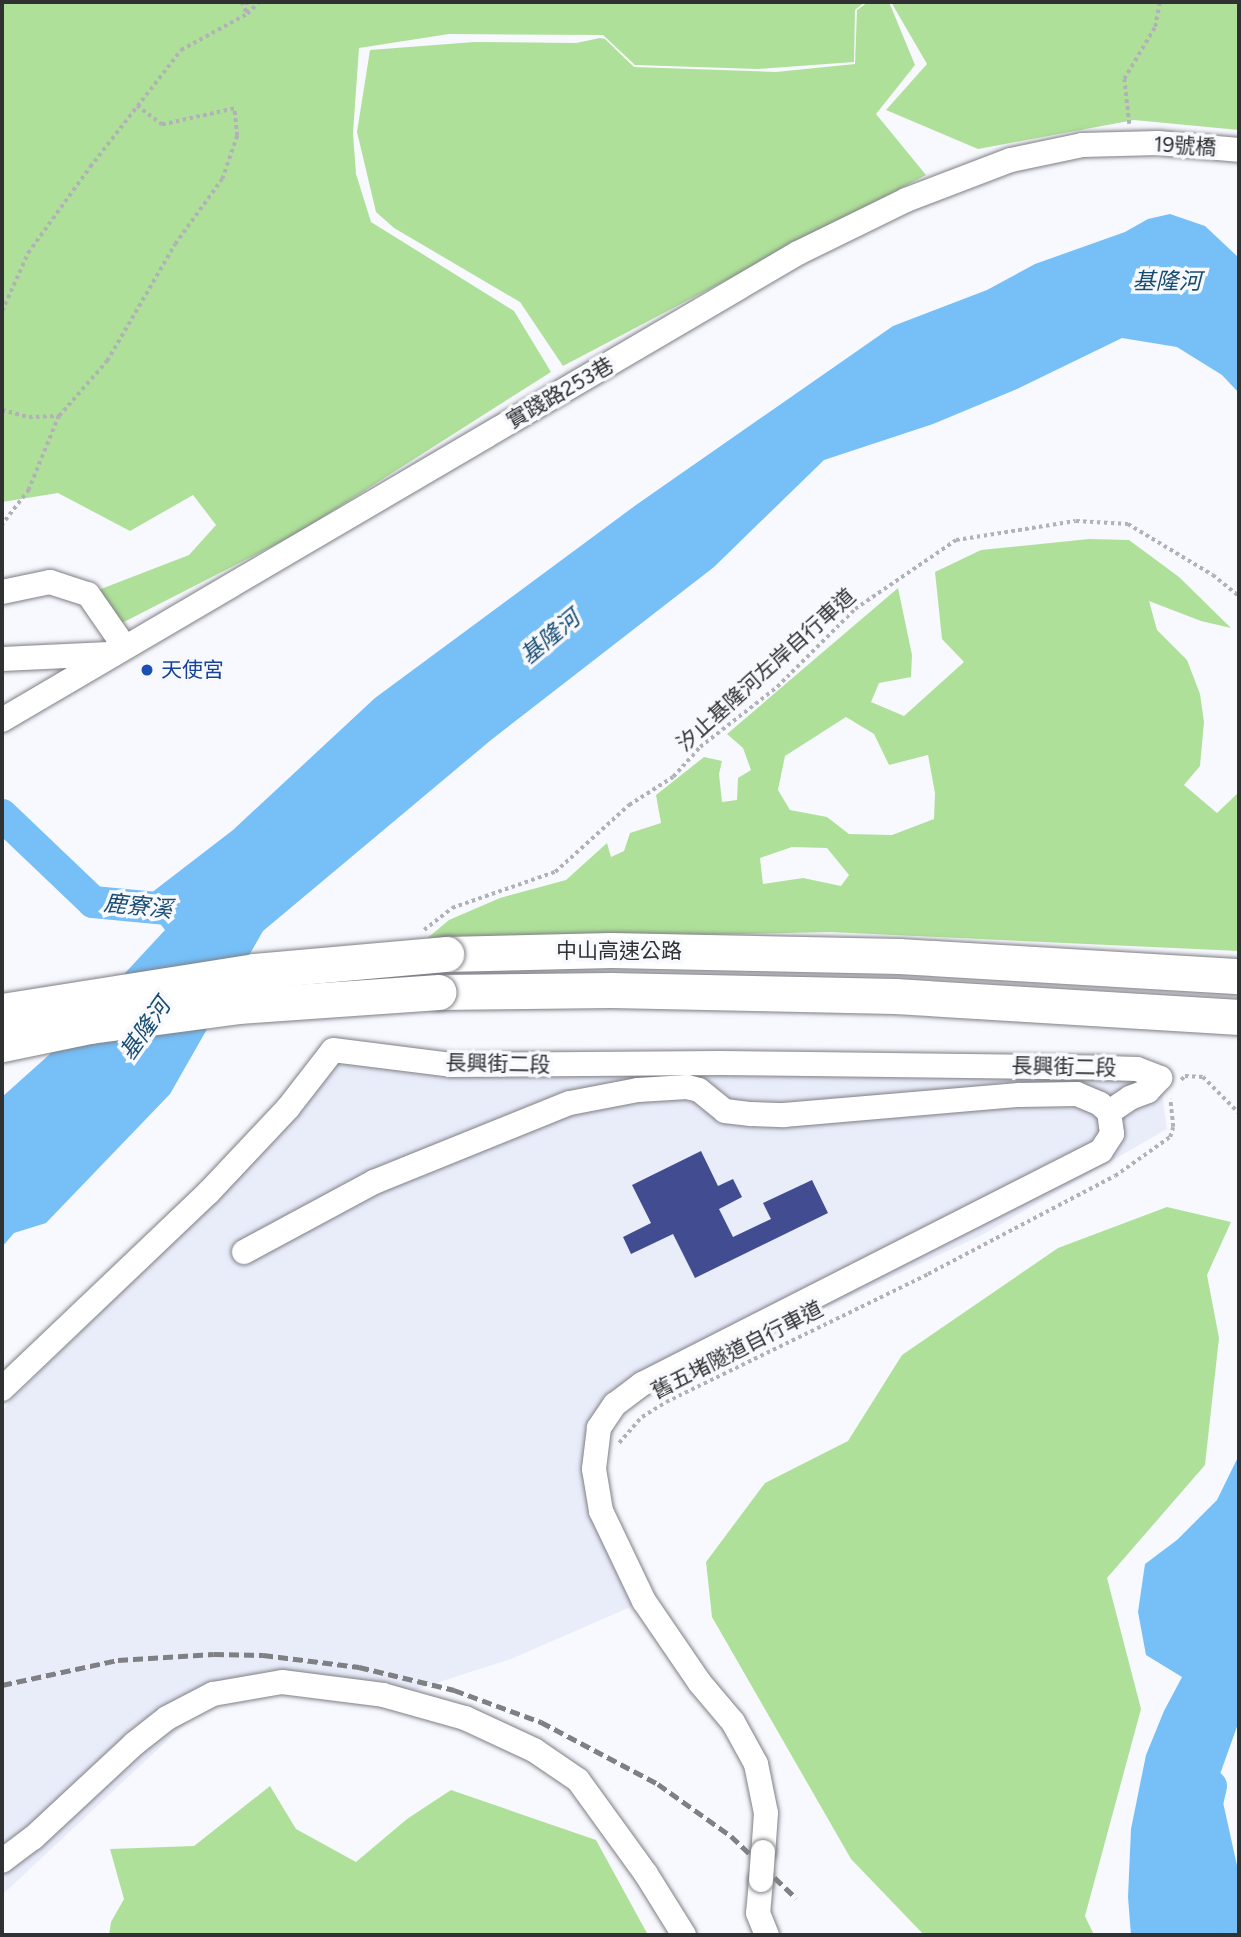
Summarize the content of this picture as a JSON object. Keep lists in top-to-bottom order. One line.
{"streets":{"highway":["中山高速公路"],"street":["19號橋","實踐路253巷","長興街二段"],"path":["汐止基隆河左岸自行車道","舊五堵隧道自行車道"]},"crossings":[["19號橋","實踐路253巷"],["汐止基隆河左岸自行車道","中山高速公路"]],"water":["基隆河","鹿寮溪"],"places":["天使宮"]}
